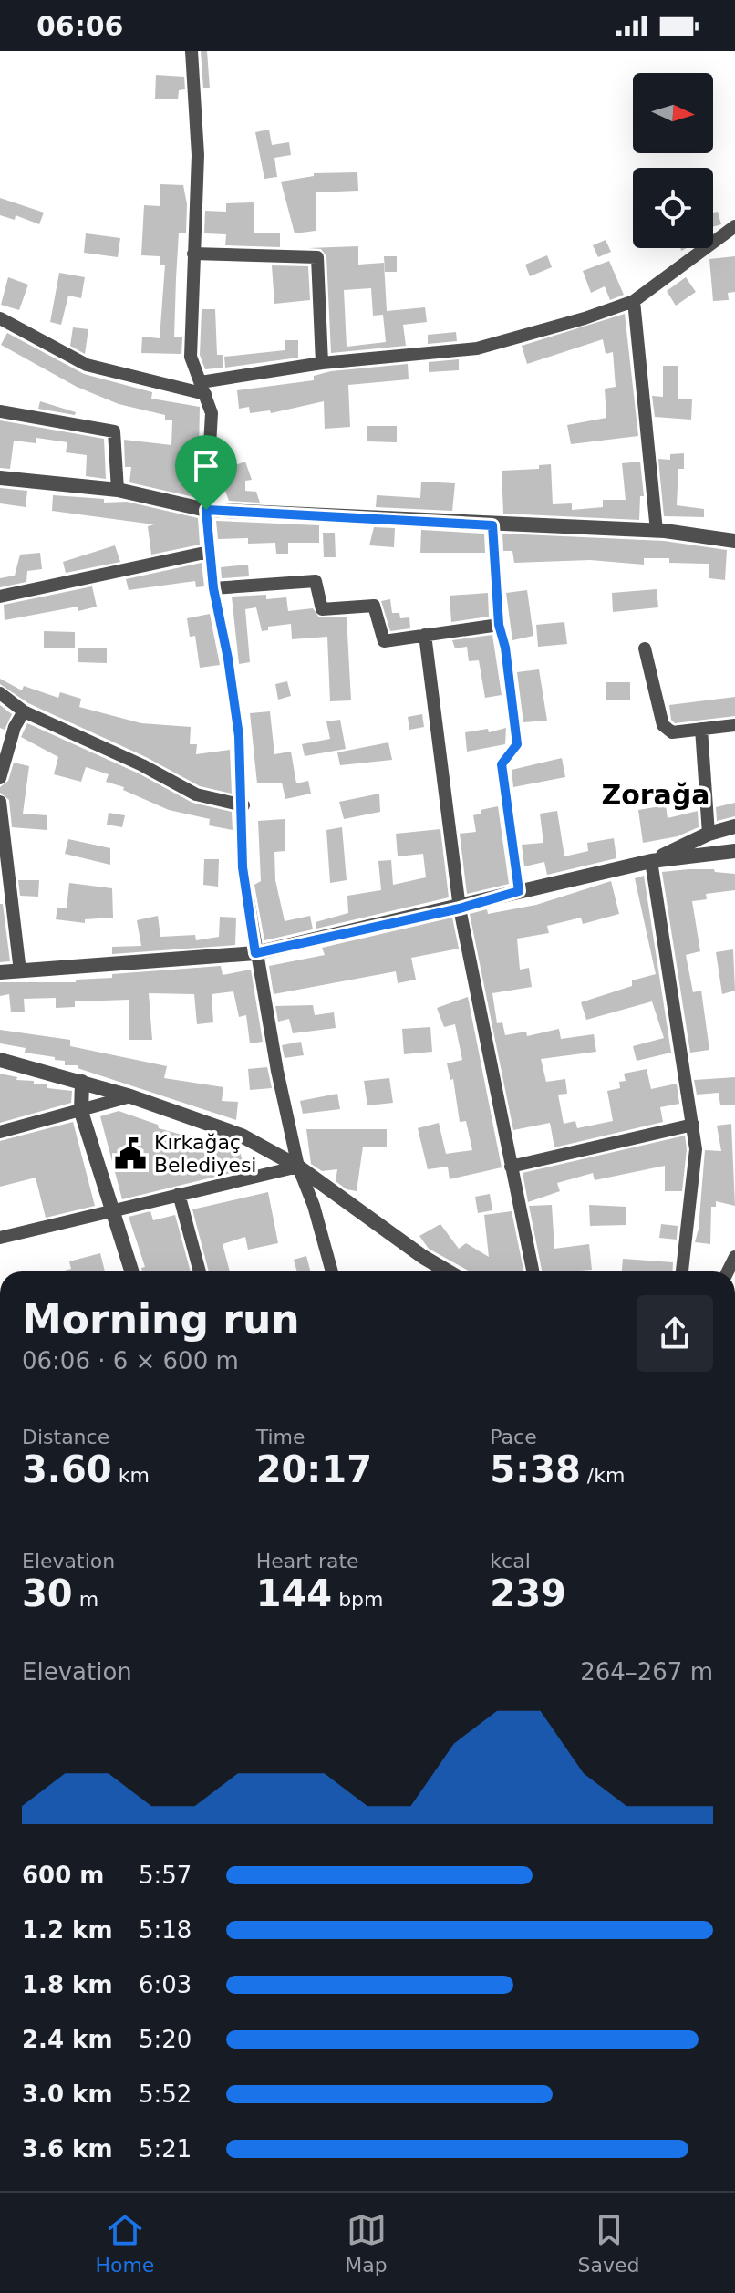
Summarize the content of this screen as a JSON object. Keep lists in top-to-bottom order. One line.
{"districts":["Zorağa"],"places":{"public building":["Kırkağaç Belediyesi"]},"north":"right","page":{"status":"06:06","heading":["Morning run","06:06 · 6 × 600 m"],"stats":[["Distance","3.60 km"],["Time","20:17"],["Pace","5:38 /km"],["Elevation","30 m"],["Heart rate","144 bpm"],["kcal","239"]],"chart":["Elevation","264–267 m"],"list":[{"name":"600 m","note":"5:57"},{"name":"1.2 km","note":"5:18"},{"name":"1.8 km","note":"6:03"},{"name":"2.4 km","note":"5:20"},{"name":"3.0 km","note":"5:52"},{"name":"3.6 km","note":"5:21"}],"tabs":["Home","Map","Saved"]}}
